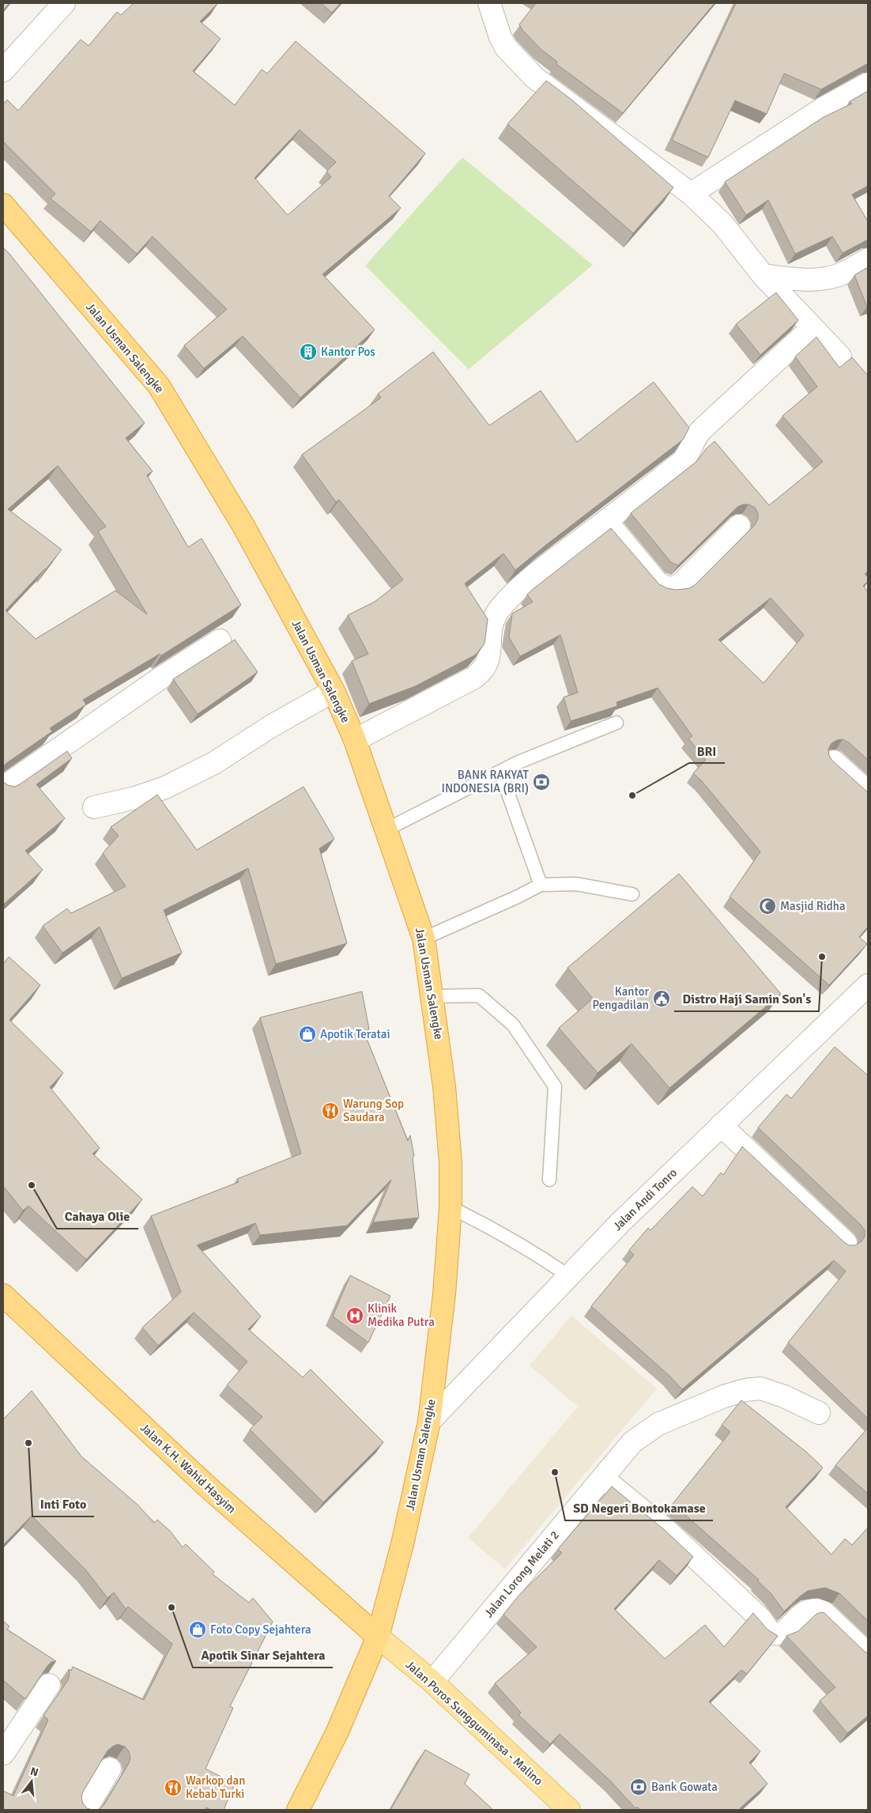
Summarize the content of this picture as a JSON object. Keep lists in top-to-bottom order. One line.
{"streets":{"highway":["Jalan Usman Salengke","Jalan K.H. Wahid Hasyim"],"main road":["Jalan Poros Sungguminasa - Malino"],"street":["Jalan Andi Tonro","Jalan Lorong Melati 2"]},"crossings":[["Jalan Usman Salengke","Jalan Andi Tonro"],["Jalan Usman Salengke","Jalan K.H. Wahid Hasyim"],["Jalan Usman Salengke","Jalan Poros Sungguminasa - Malino"],["Jalan K.H. Wahid Hasyim","Jalan Poros Sungguminasa - Malino"],["Jalan Lorong Melati 2","Jalan Poros Sungguminasa - Malino"]],"places":{"building":["Kantor Pos"],"bank":["BANK RAKYAT INDONESIA (BRI)","Bank Gowata"],"other":["BRI","Distro Haji Samin Son's","Cahaya Olie","Inti Foto","SD Negeri Bontokamase","Apotik Sinar Sejahtera"],"mosque":["Masjid Ridha"],"public building":["Kantor Pengadilan"],"shop":["Apotik Teratai","Foto Copy Sejahtera"],"restaurant":["Warung Sop Saudara","Warkop dan Kebab Turki"],"hospital":["Klinik Medika Putra"]},"north":"top"}
